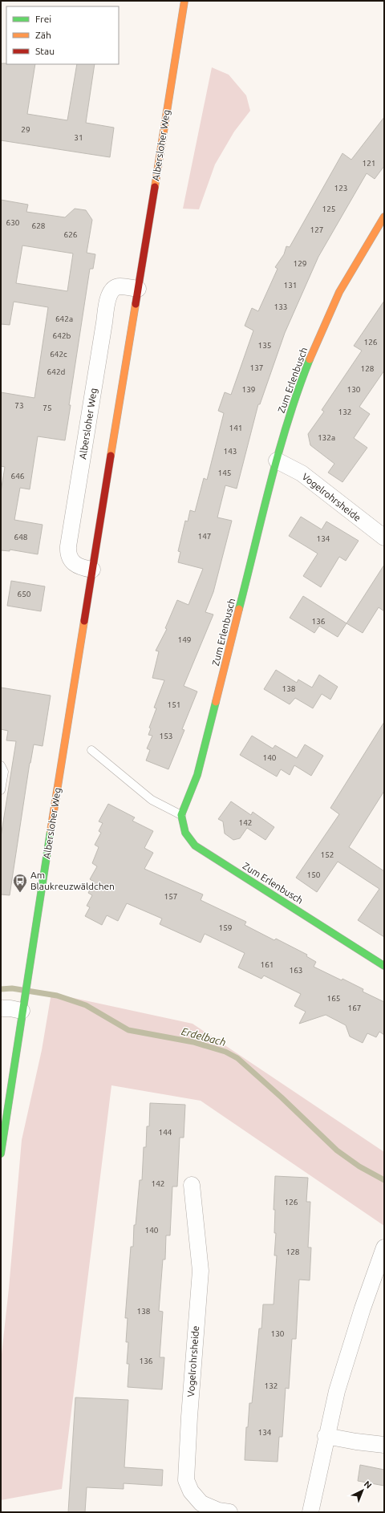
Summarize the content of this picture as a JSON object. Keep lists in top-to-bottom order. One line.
{"streets":{"main road":["Albersloher Weg","Zum Erlenbusch"],"street":["Vogelrohrsheide"]},"crossings":[["Zum Erlenbusch","Vogelrohrsheide"]],"water":["Erdelbach"],"places":{"bus stop":["Am Blaukreuzwäldchen"]},"house_numbers":["29","31","121","123","125","630","628","127","626","129","131","133","642a","642b","126","135","642c","137","128","642d","139","130","73","75","132","141","132a","143","145","646","147","648","134","650","136","149","138","151","153","140","142","152","150","157","159","161","163","165","167","144","142","126","140","128","138","130","136","132","134"],"legend":["Frei","Zäh","Stau"],"north":"top right"}
